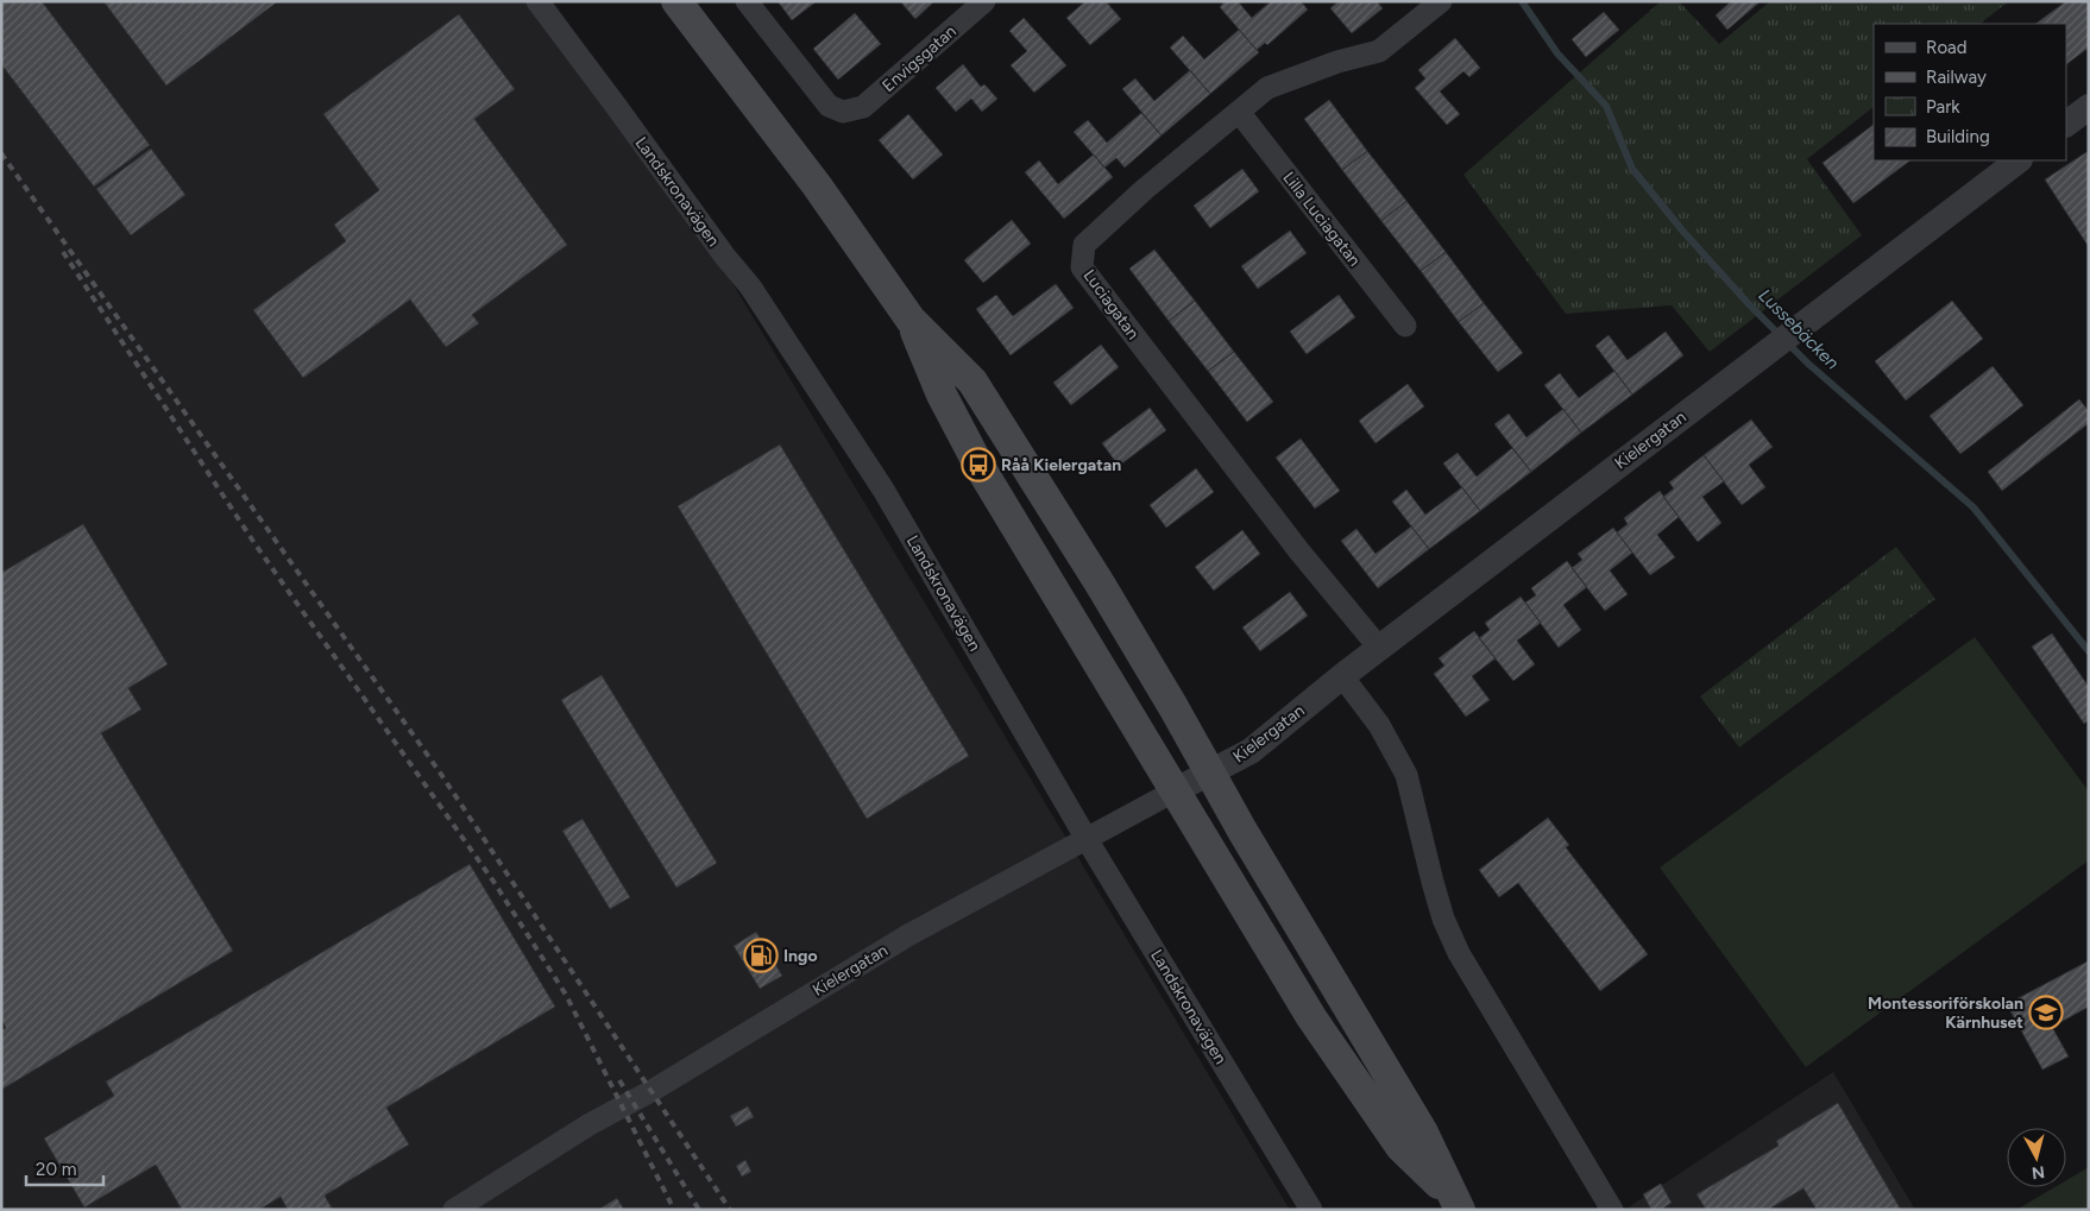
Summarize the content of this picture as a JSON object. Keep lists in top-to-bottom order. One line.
{"streets":{"street":["Envigsgatan","Landskronavägen","Lilla Luciagatan","Luciagatan","Kielergatan"]},"crossings":[["Landskronavägen","Kielergatan"],["Lilla Luciagatan","Luciagatan"],["Luciagatan","Kielergatan"]],"water":["Lussebäcken"],"places":{"bus stop":["Råå Kielergatan"],"fuel station":["Ingo"],"school or university":["Montessoriförskolan Kärnhuset"]},"legend":["Road","Railway","Park","Building"],"scale_bar":"20 m","north":"bottom"}
